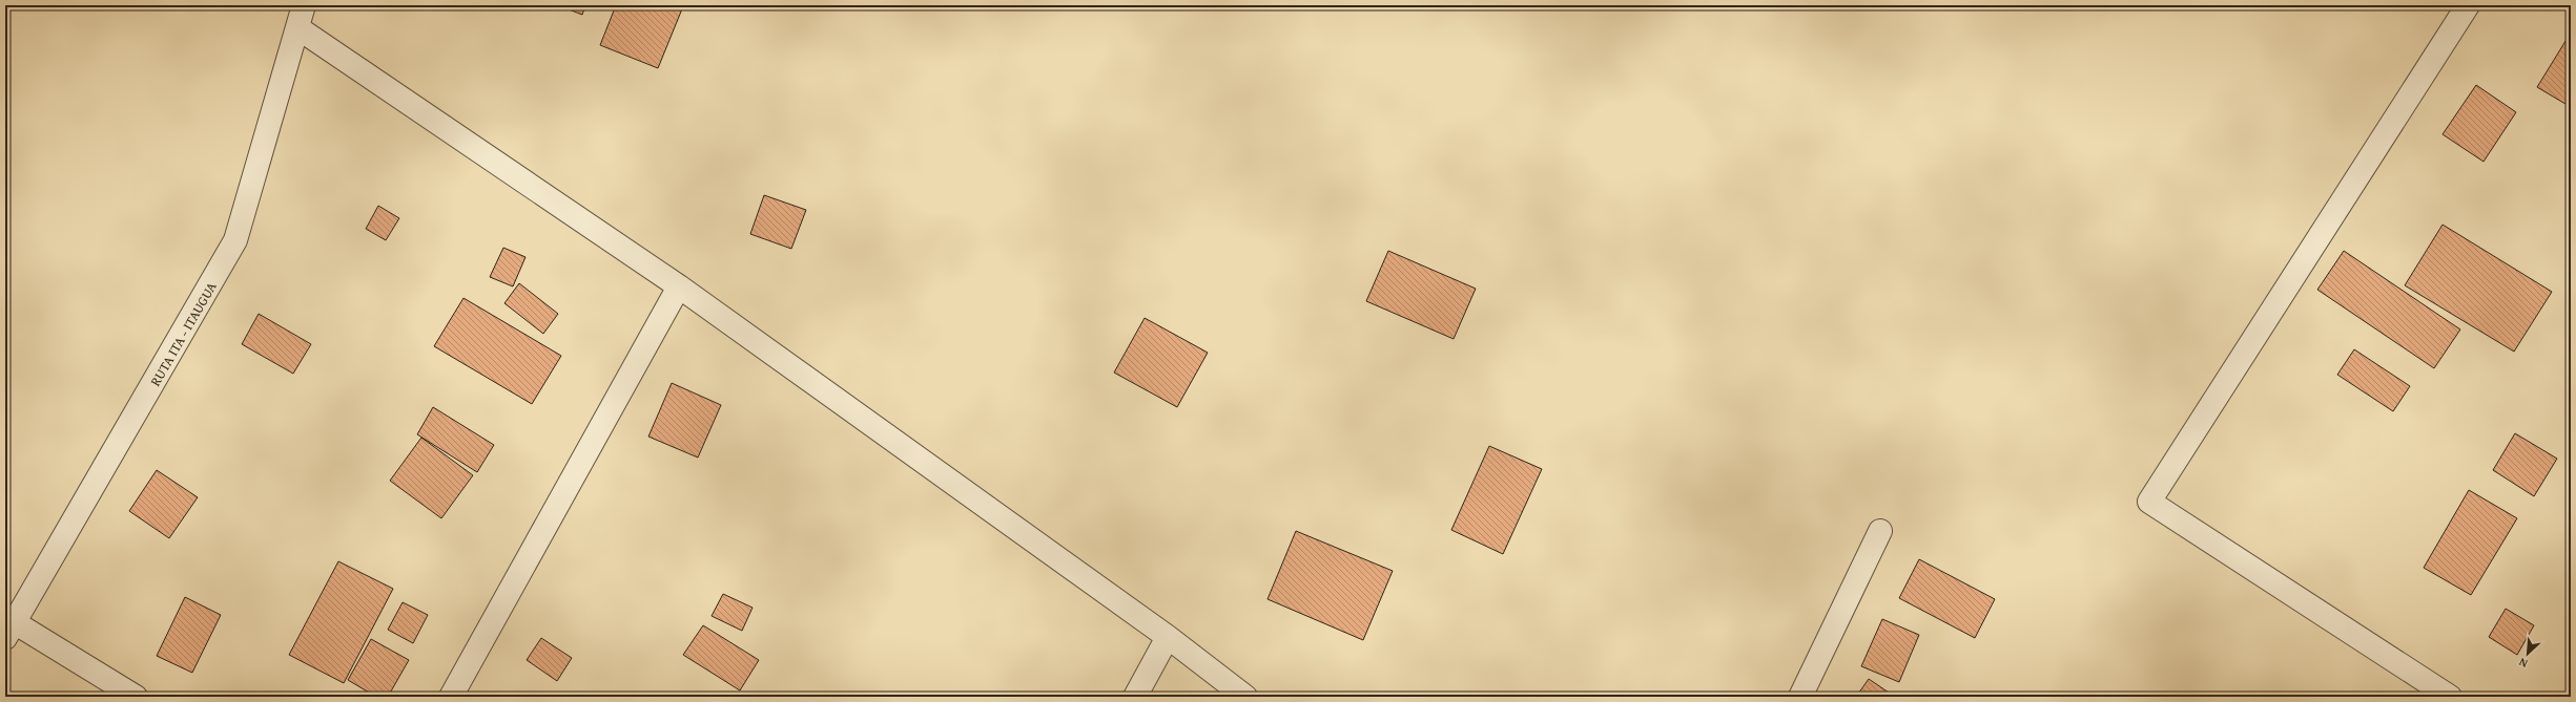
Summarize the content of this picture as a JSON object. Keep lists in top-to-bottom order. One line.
{"streets":{"street":["RUTA ITA - ITAUGUA"]},"north":"bottom left"}
